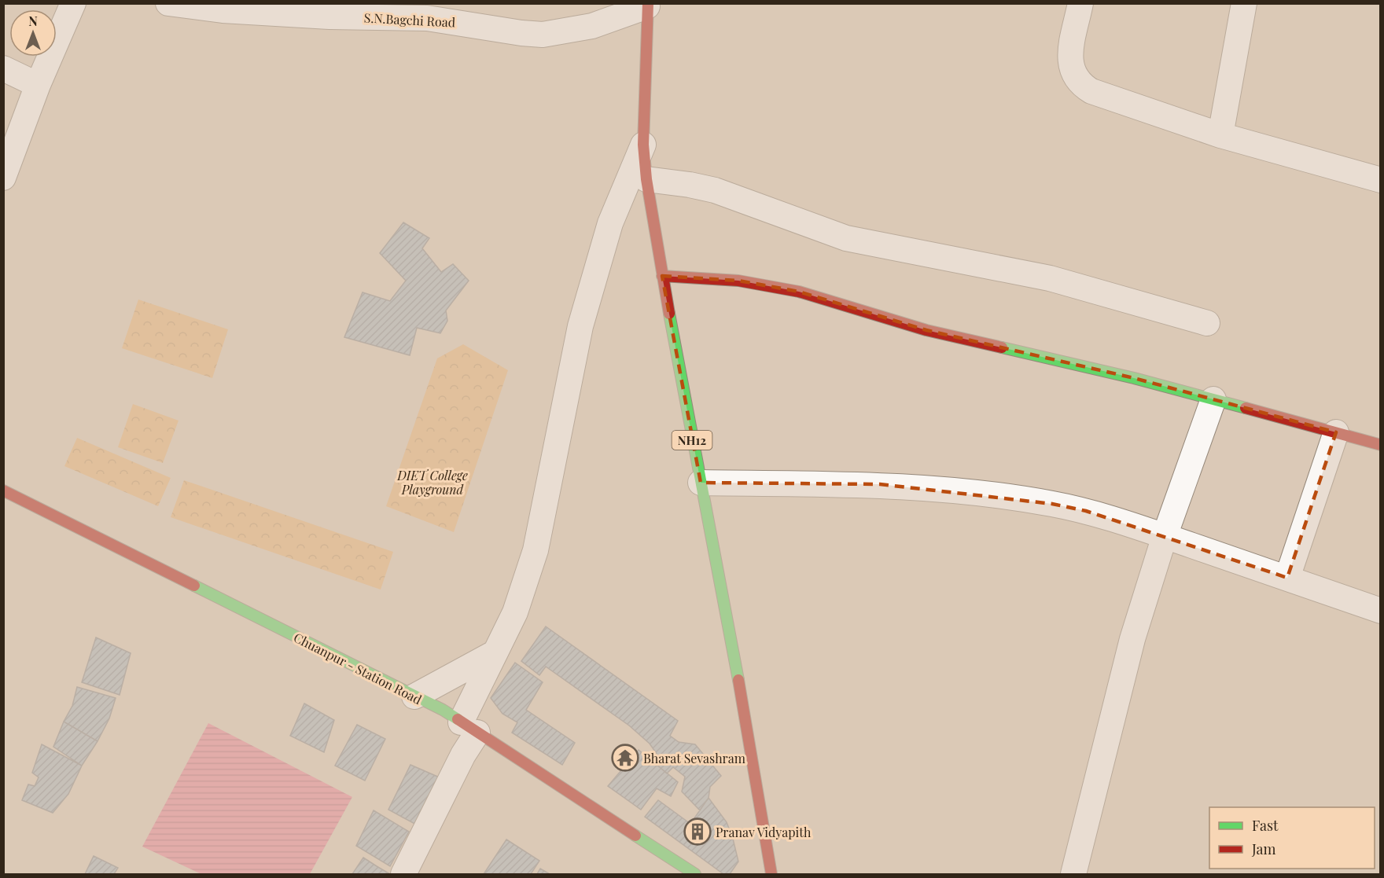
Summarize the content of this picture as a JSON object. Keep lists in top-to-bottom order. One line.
{"streets":{"street":["S.N.Bagchi Road","NH12","Chuanpur - Station Road"]},"crossings":[["S.N.Bagchi Road","NH12"]],"parks":["DIET College Playground"],"places":{"temple":["Bharat Sevashram"],"building":["Pranav Vidyapith"]},"legend":["Fast","Jam"],"north":"top"}
